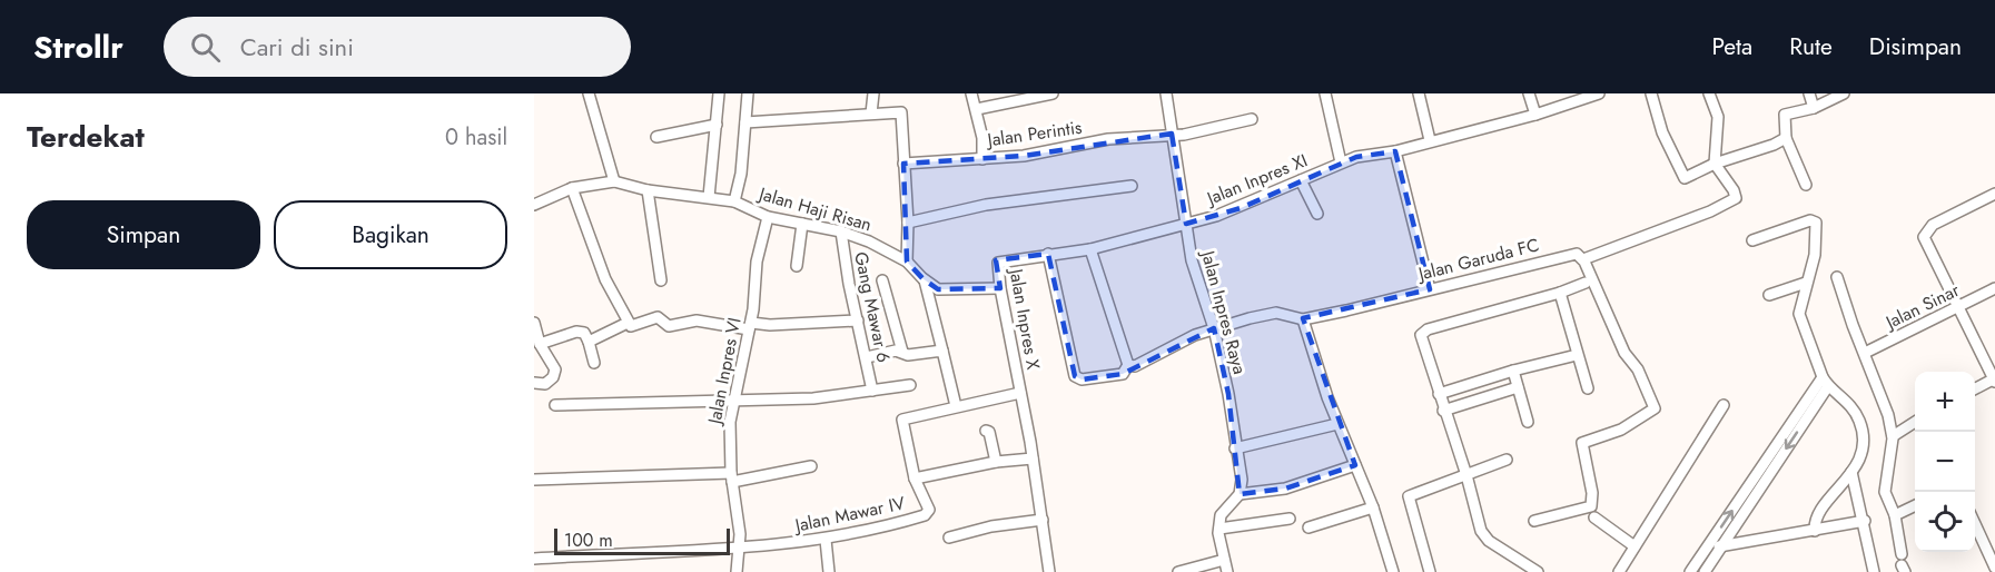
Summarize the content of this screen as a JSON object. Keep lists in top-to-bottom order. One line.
{"streets":{"street":["Jalan Perintis","Jalan Inpres XI","Jalan Haji Risan","Jalan Garuda FC","Jalan Sinar","Gang Mawar 6","Jalan Inpres Raya","Jalan Inpres X","Jalan Inpres VI","Jalan Mawar IV"]},"crossings":[["Jalan Perintis","Jalan Inpres Raya"],["Jalan Inpres XI","Jalan Inpres Raya"],["Jalan Inpres XI","Jalan Inpres X"],["Jalan Haji Risan","Gang Mawar 6"],["Jalan Haji Risan","Jalan Inpres VI"],["Jalan Garuda FC","Jalan Inpres Raya"],["Jalan Garuda FC","Jalan Inpres X"],["Jalan Inpres Raya","Jalan Inpres X"],["Jalan Inpres X","Jalan Mawar IV"],["Jalan Inpres VI","Jalan Mawar IV"]],"scale_bar":"100 m","page":{"header":"Strollr","search":"Cari di sini","nav":["Peta","Rute","Disimpan"],"heading":["Terdekat","0 hasil"],"buttons":["Simpan","Bagikan"],"map_buttons":["+","−"],"scale":"100 m"}}
